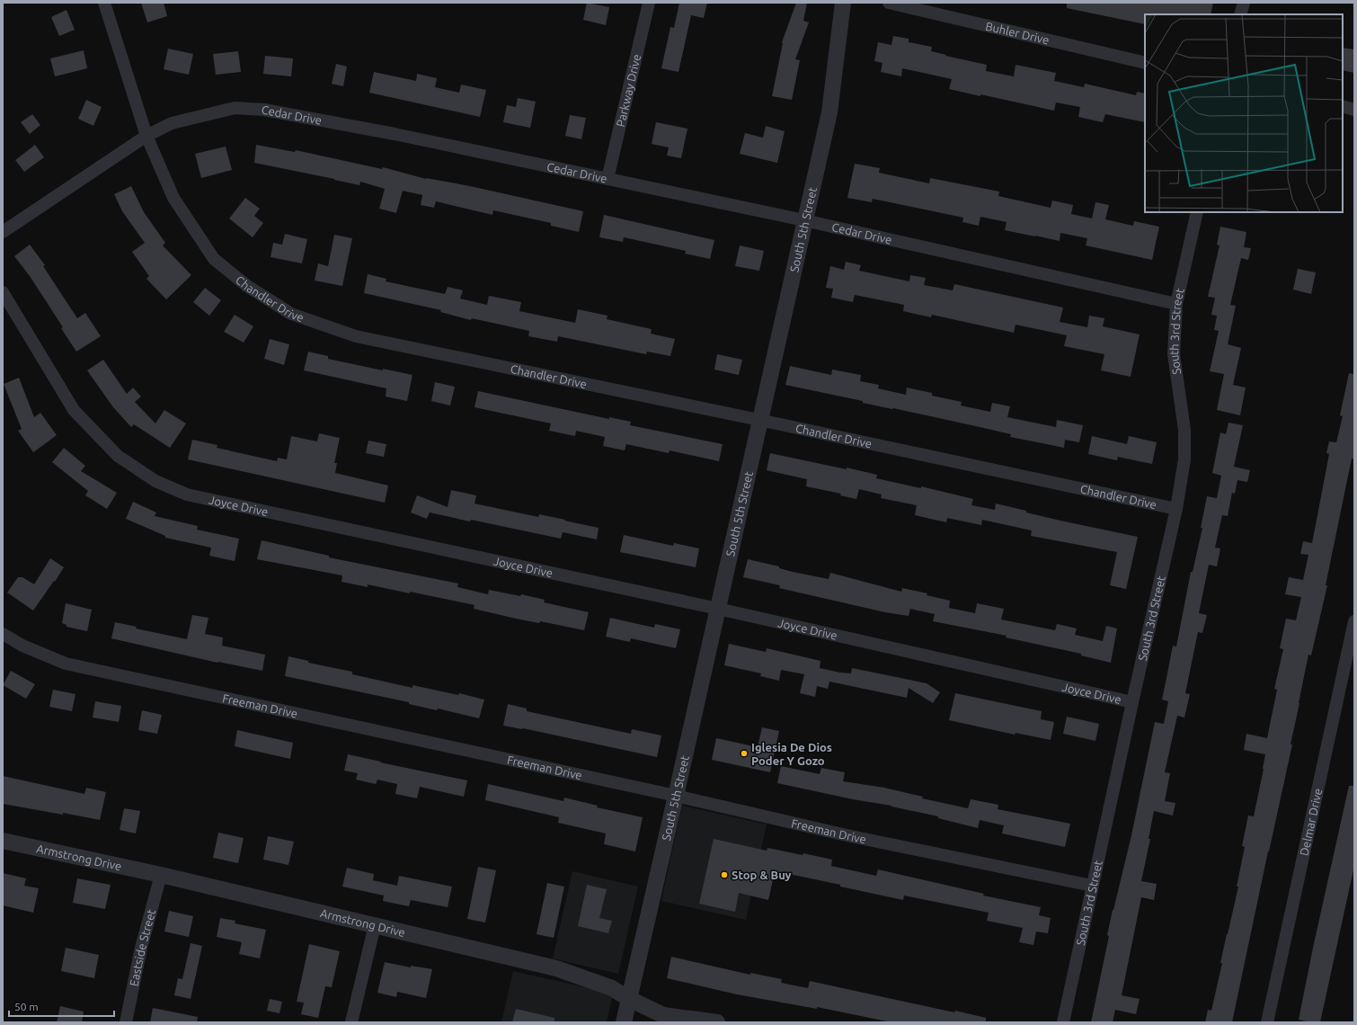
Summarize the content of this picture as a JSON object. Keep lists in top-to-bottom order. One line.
{"streets":{"street":["Buhler Drive","Parkway Drive","Cedar Drive","South 5th Street","Chandler Drive","South 3rd Street","Joyce Drive","Freeman Drive","Delmar Drive","Armstrong Drive","Eastside Street"]},"crossings":[["Parkway Drive","Cedar Drive"],["Cedar Drive","South 5th Street"],["Cedar Drive","Chandler Drive"],["Cedar Drive","South 3rd Street"],["South 5th Street","Chandler Drive"],["South 5th Street","Joyce Drive"],["South 5th Street","Freeman Drive"],["South 5th Street","Armstrong Drive"],["Chandler Drive","South 3rd Street"],["South 3rd Street","Joyce Drive"],["South 3rd Street","Freeman Drive"],["Armstrong Drive","Eastside Street"]],"places":["Iglesia De Dios Poder Y Gozo","Stop & Buy"],"scale_bar":"50 m"}
